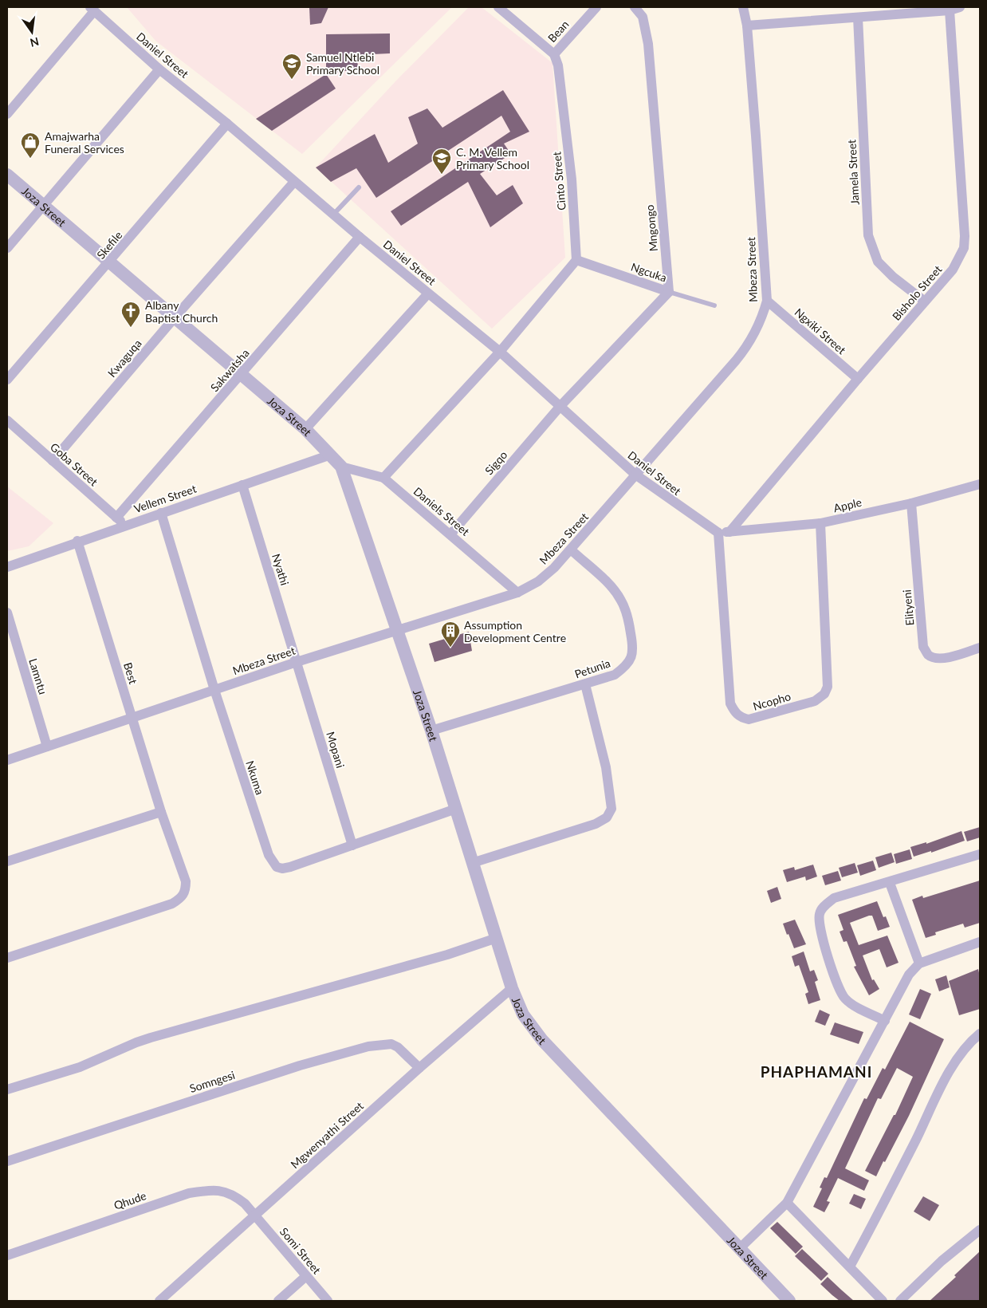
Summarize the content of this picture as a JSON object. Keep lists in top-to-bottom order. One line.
{"streets":{"street":["Bean","Daniel Street","Jamela Street","Cinto Street","Joza Street","Mngongo","Skefile","Mbeza Street","Ngcuka","Bisholo Street","Ngxiki Street","Kwaguqa","Sakwatsha","Sigqo","Goba Street","Vellem Street","Apple","Daniels Street","Nyathi","Elityeni","Petunia","Best","Lamntu","Ncopho","Mopani","Nkuma","Somngesi","Mgwenyathi Street","Qhude","Somi Street"]},"crossings":[["Bean","Cinto Street"],["Daniel Street","Skefile"],["Daniel Street","Mbeza Street"],["Daniel Street","Kwaguqa"],["Daniel Street","Sakwatsha"],["Daniel Street","Sigqo"],["Daniel Street","Apple"],["Daniel Street","Ncopho"],["Jamela Street","Bisholo Street"],["Cinto Street","Ngcuka"],["Joza Street","Skefile"],["Joza Street","Mbeza Street"],["Joza Street","Kwaguqa"],["Joza Street","Sakwatsha"],["Joza Street","Vellem Street"],["Joza Street","Daniels Street"],["Joza Street","Petunia"],["Joza Street","Nkuma"],["Joza Street","Mgwenyathi Street"],["Mngongo","Ngcuka"],["Mbeza Street","Ngxiki Street"],["Mbeza Street","Daniels Street"],["Mbeza Street","Nyathi"],["Mbeza Street","Petunia"],["Mbeza Street","Best"],["Mbeza Street","Lamntu"],["Mbeza Street","Mopani"],["Mbeza Street","Nkuma"],["Bisholo Street","Ngxiki Street"],["Bisholo Street","Apple"],["Kwaguqa","Goba Street"],["Sakwatsha","Goba Street"],["Sigqo","Daniels Street"],["Goba Street","Vellem Street"],["Vellem Street","Nyathi"],["Vellem Street","Best"],["Vellem Street","Nkuma"],["Apple","Elityeni"],["Apple","Ncopho"],["Nyathi","Mopani"],["Mopani","Nkuma"],["Somngesi","Mgwenyathi Street"],["Mgwenyathi Street","Qhude"],["Mgwenyathi Street","Somi Street"],["Qhude","Somi Street"]],"districts":["PHAPHAMANI"],"places":{"school or university":["Samuel Ntlebi Primary School","C. M. Vellem Primary School"],"shop":["Amajwarha Funeral Services"],"church":["Albany Baptist Church"],"building":["Assumption Development Centre"]},"north":"bottom"}
